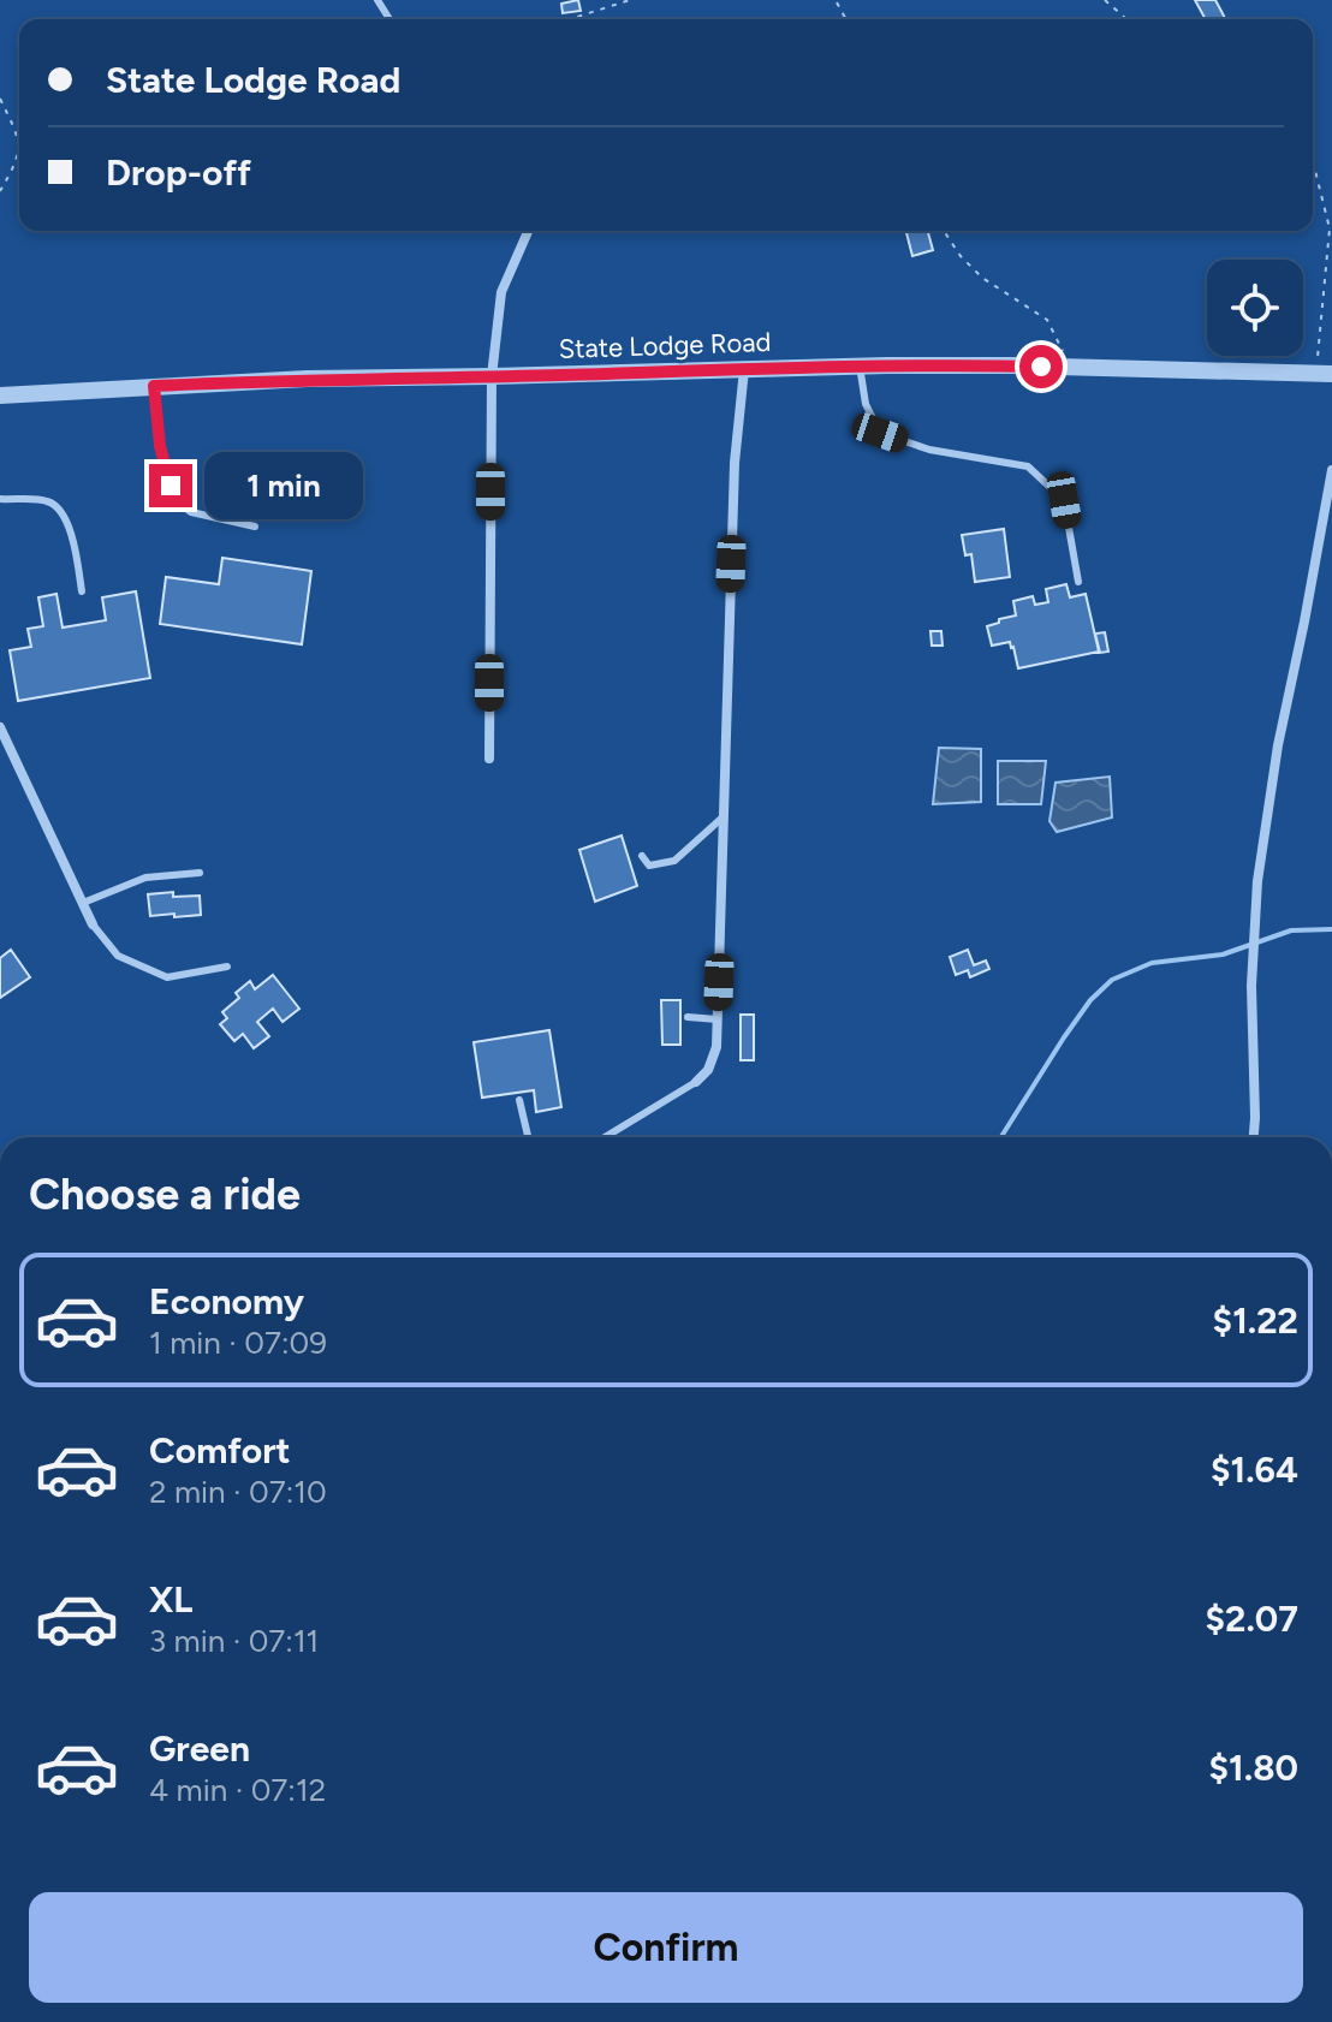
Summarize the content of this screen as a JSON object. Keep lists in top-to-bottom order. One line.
{"streets":{"street":["State Lodge Road"]},"page":{"banner":["State Lodge Road","Drop-off"],"bubble":"1 min","heading":"Choose a ride","list":[{"name":"Economy","note":"1 min · 07:09","value":"$1.22"},{"name":"Comfort","note":"2 min · 07:10","value":"$1.64"},{"name":"XL","note":"3 min · 07:11","value":"$2.07"},{"name":"Green","note":"4 min · 07:12","value":"$1.80"}],"buttons":"Confirm"}}
